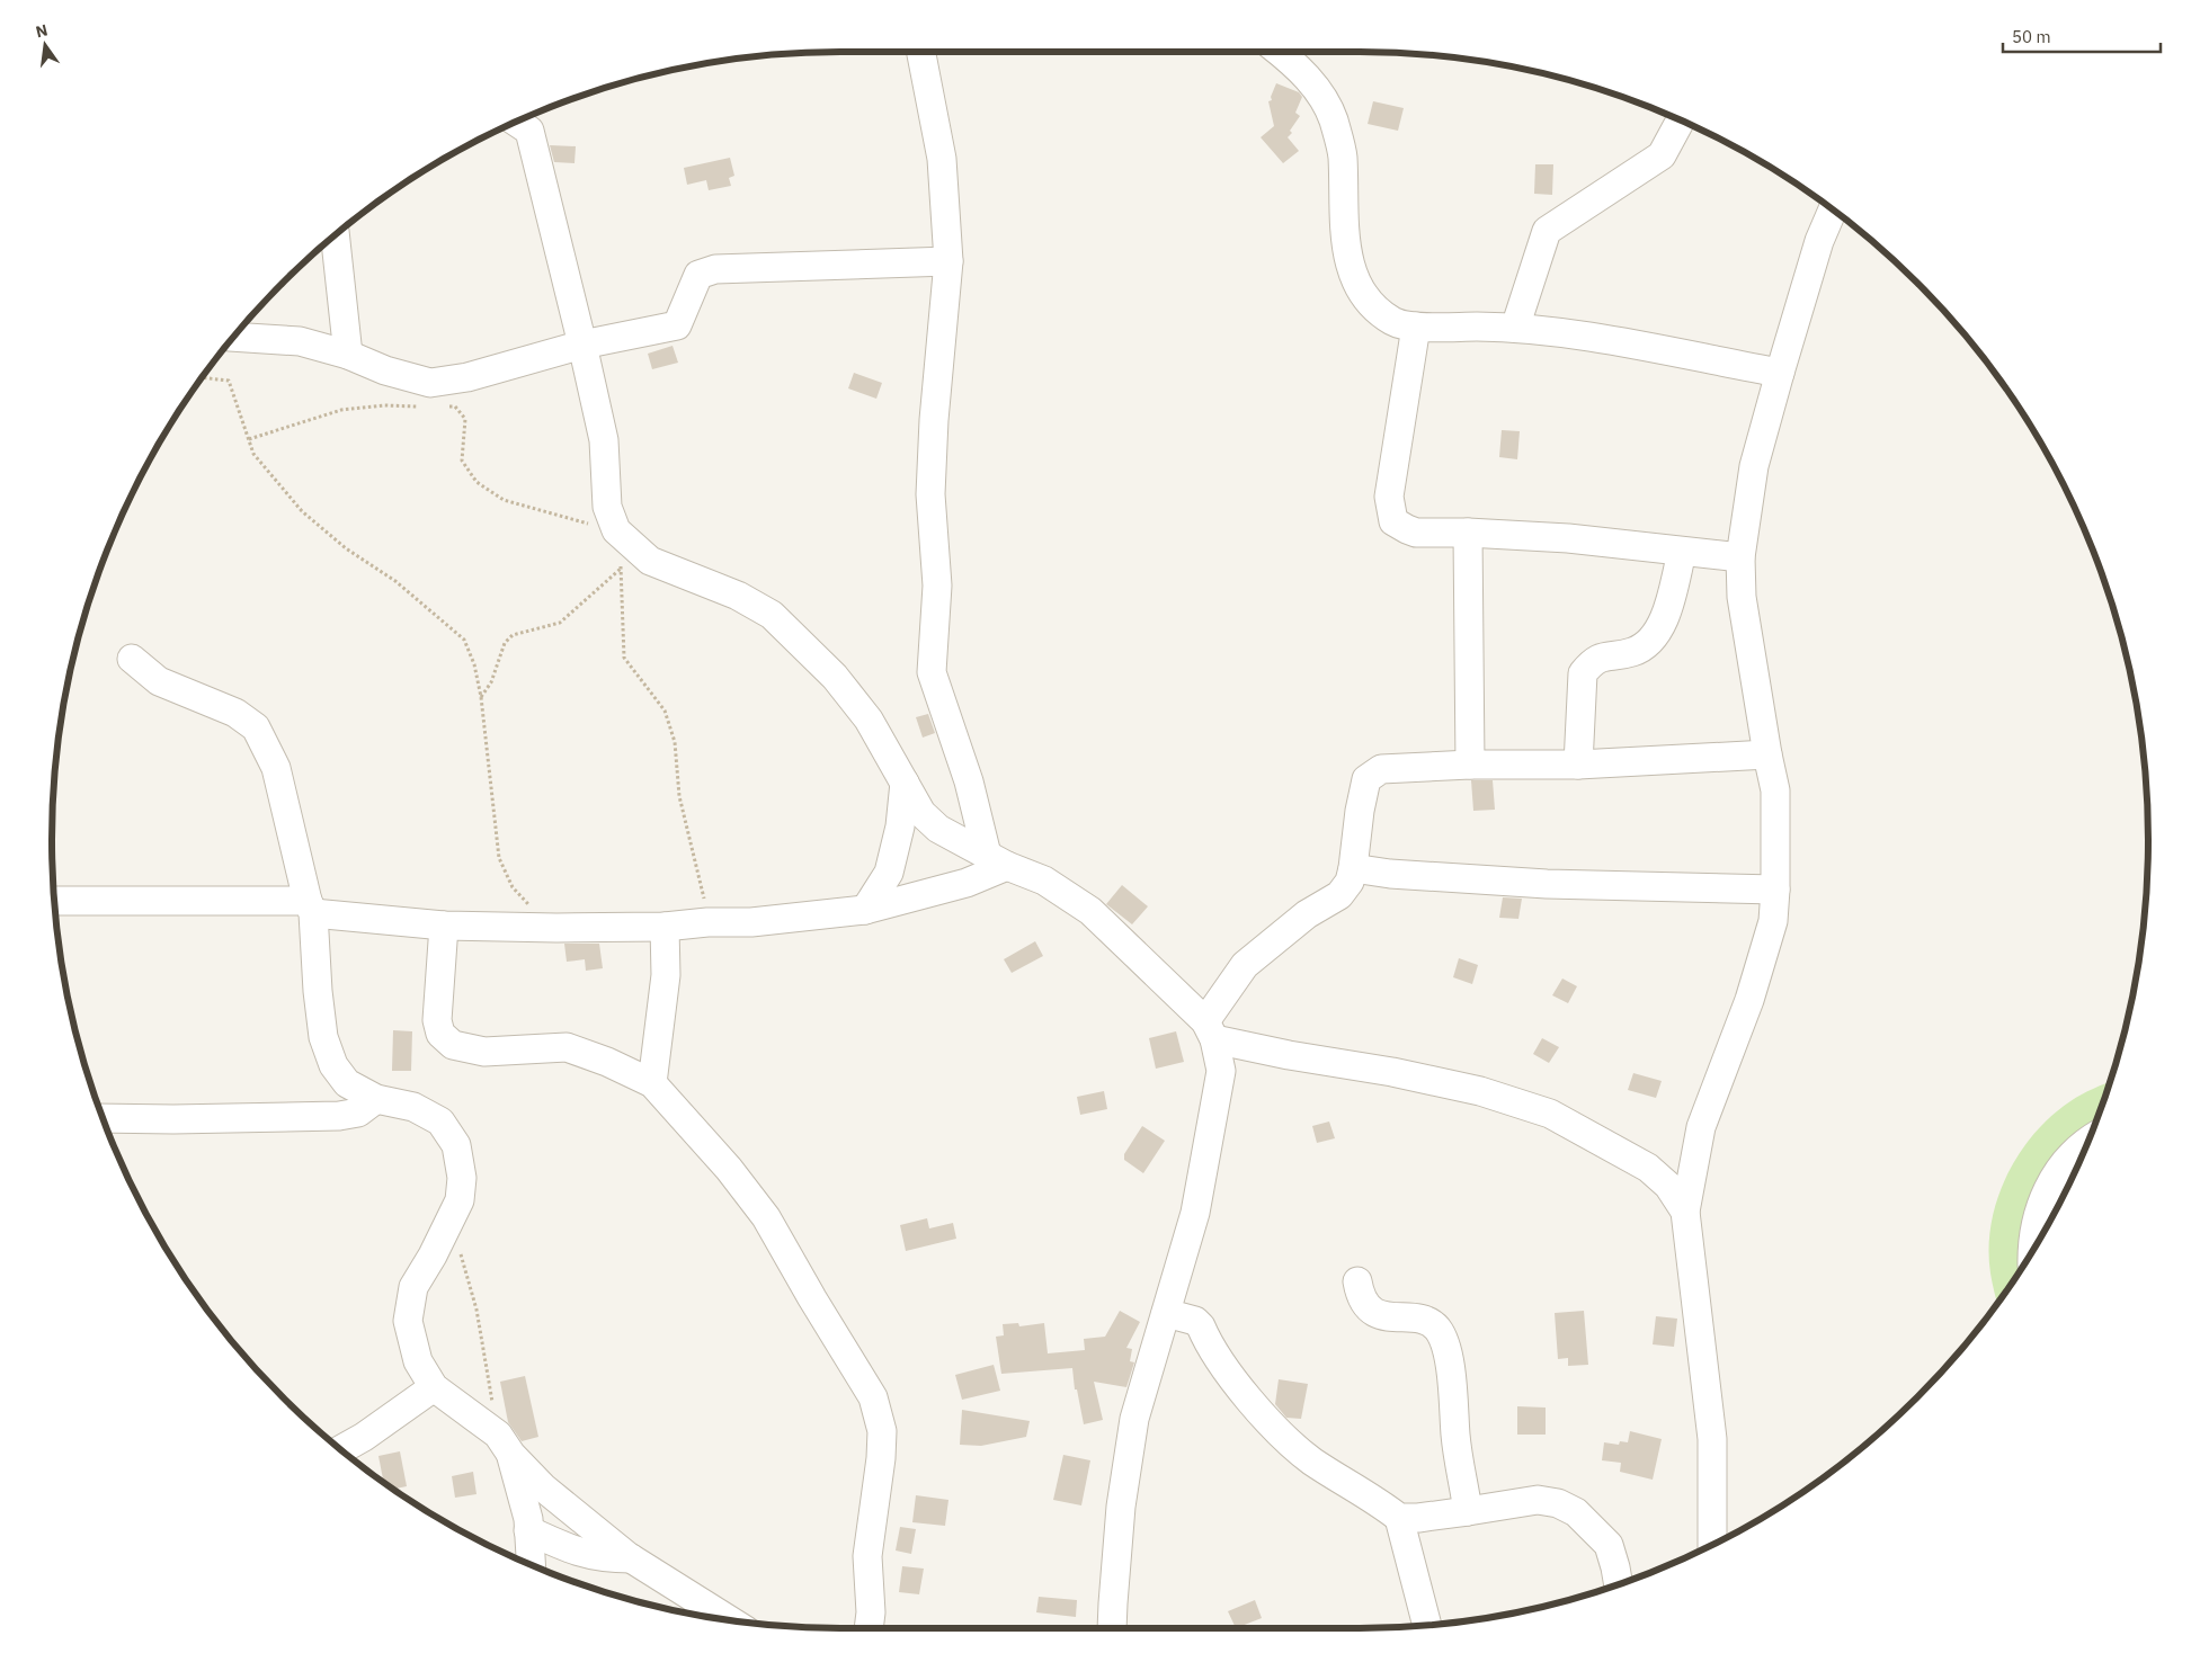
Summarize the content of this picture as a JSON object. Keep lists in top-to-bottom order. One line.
{"scale_bar":"50 m","north":"top"}
